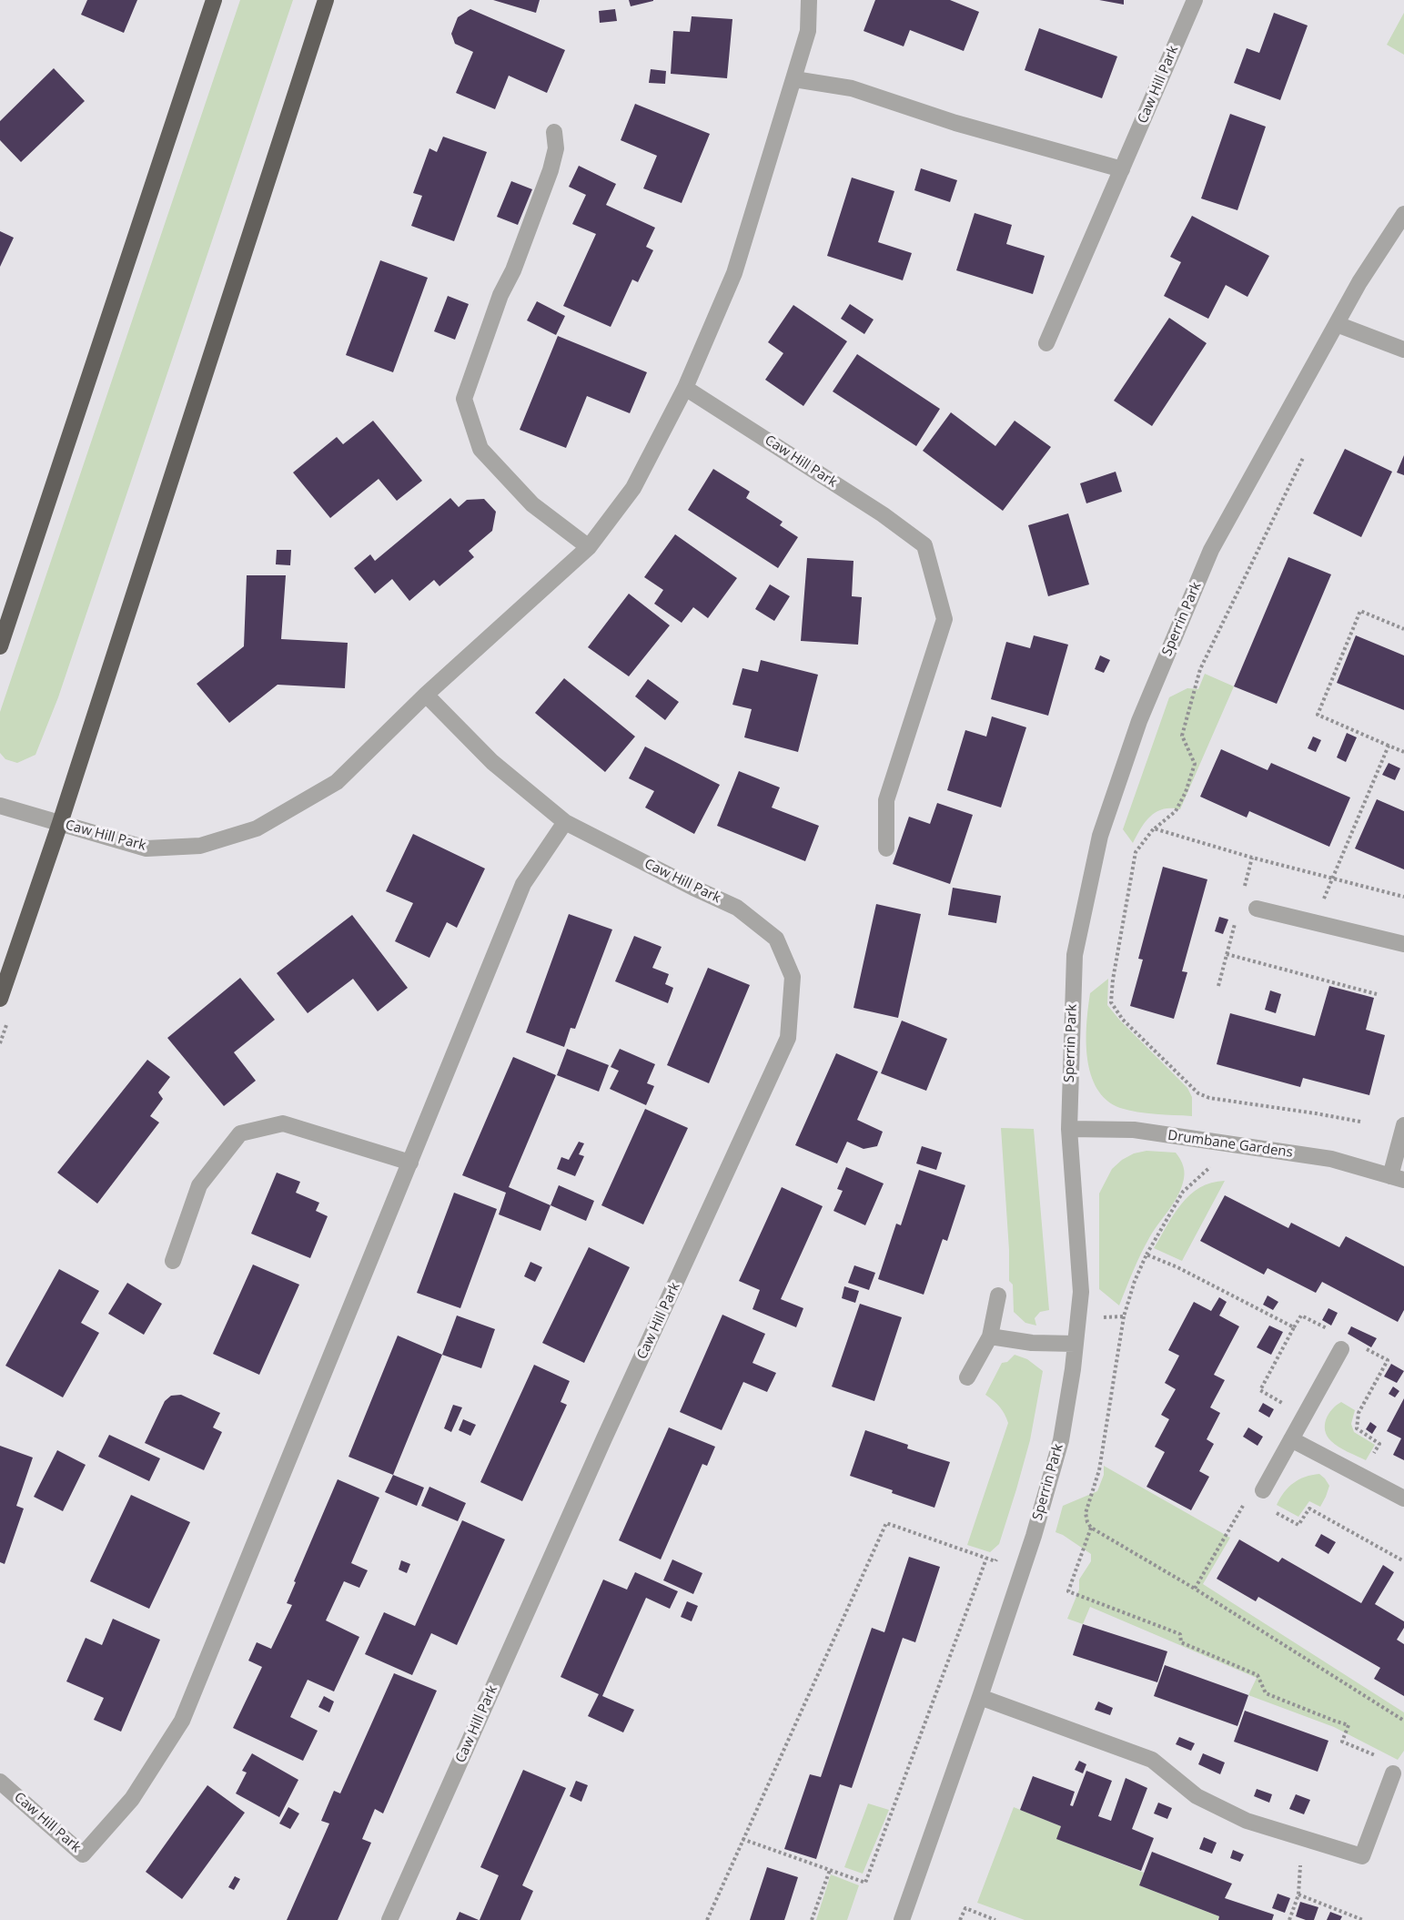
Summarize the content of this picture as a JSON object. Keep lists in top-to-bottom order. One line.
{"streets":{"street":["Caw Hill Park","Sperrin Park","Drumbane Gardens"]},"crossings":[["Sperrin Park","Drumbane Gardens"]]}
